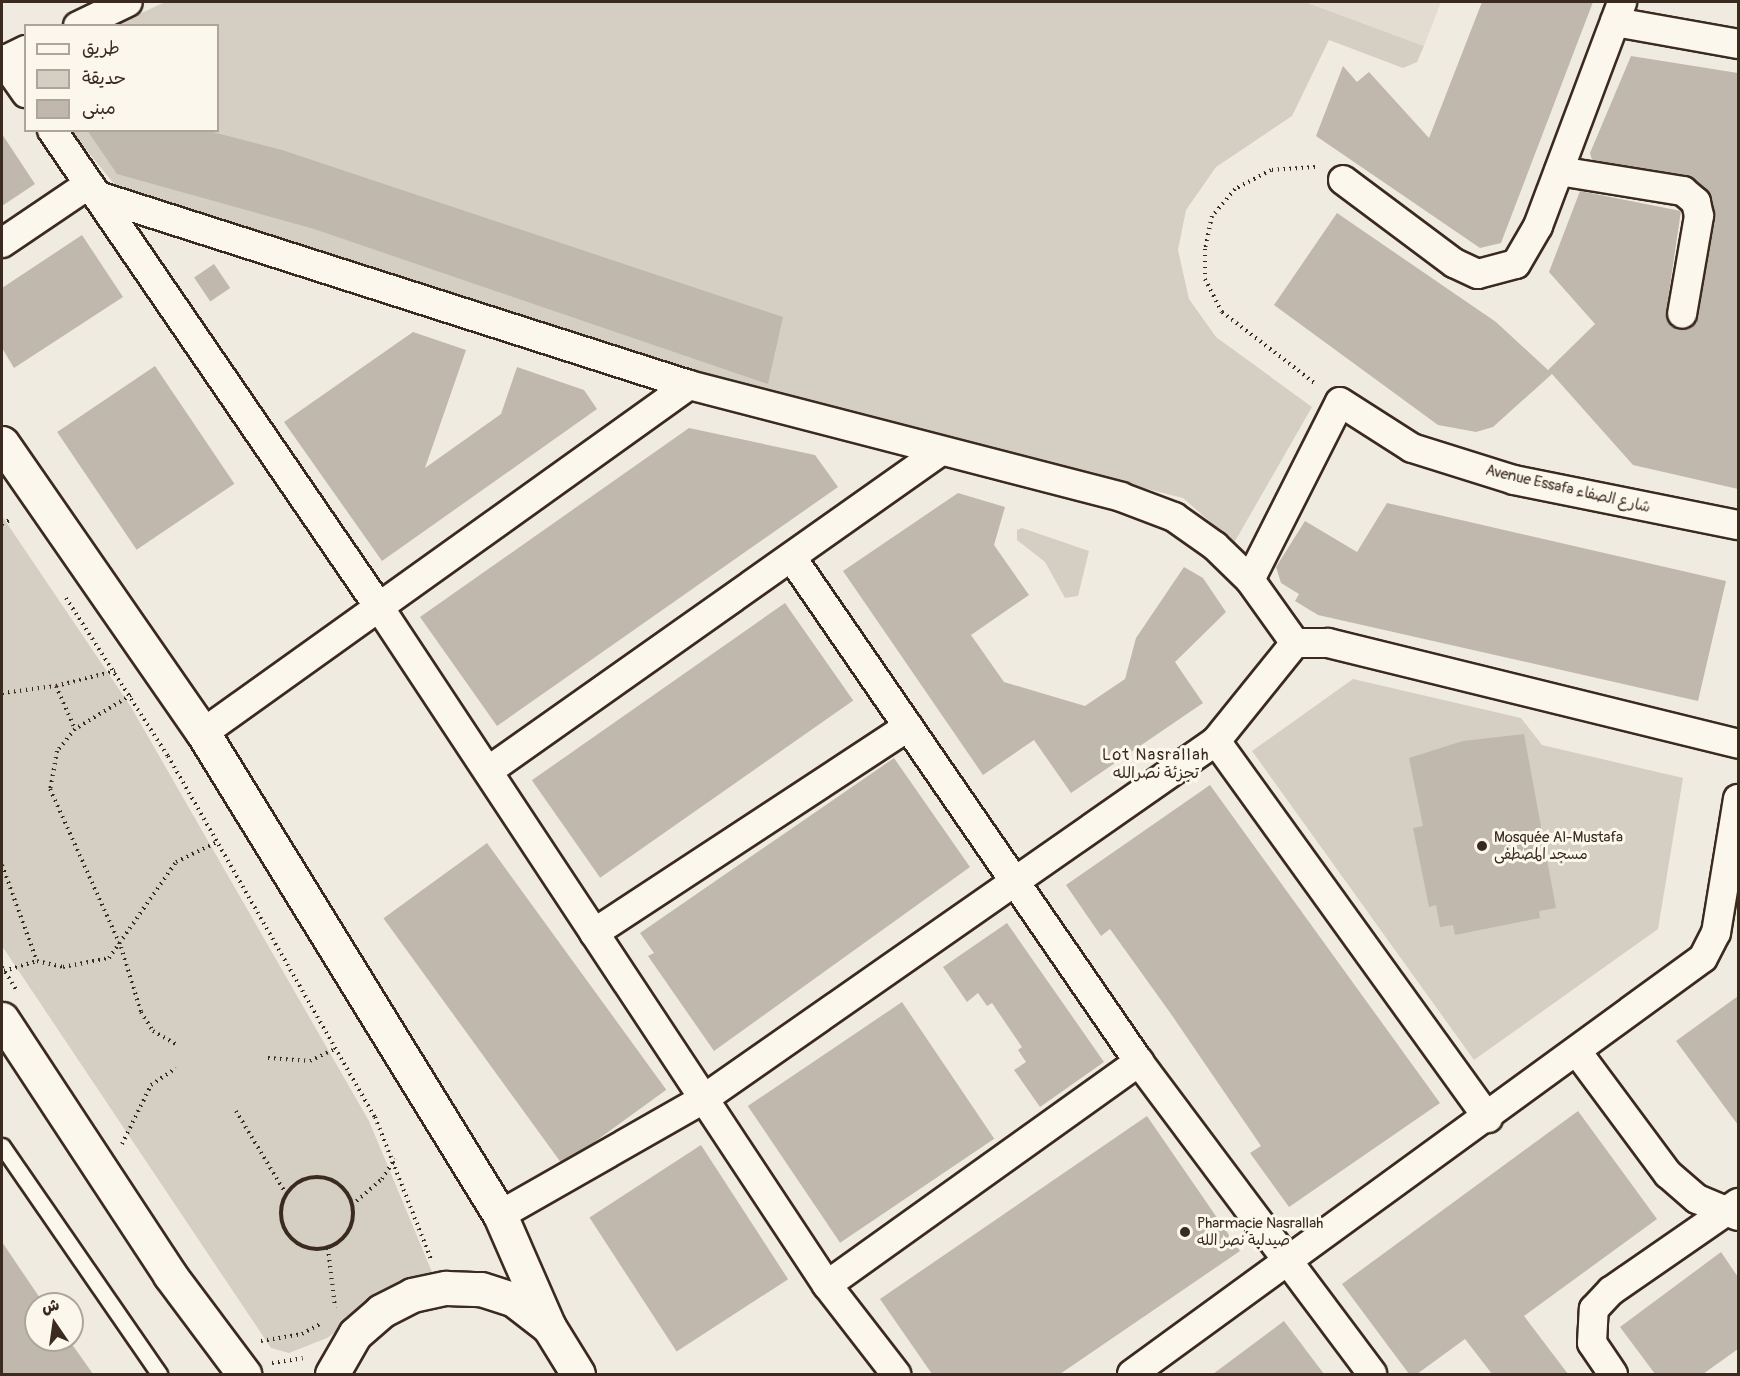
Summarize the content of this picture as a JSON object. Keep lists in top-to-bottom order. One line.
{"streets":{"street":["Avenue Essafa شارع الصفاء"]},"districts":["Lot Nasrallah تجزئة نصرالله"],"places":["Mosquée Al-Mustafa مسجد المصطفى","Pharmacie Nasrallah صيدلية نصر الله"],"legend":["طريق","حديقة","مبنى"],"north":"top"}
